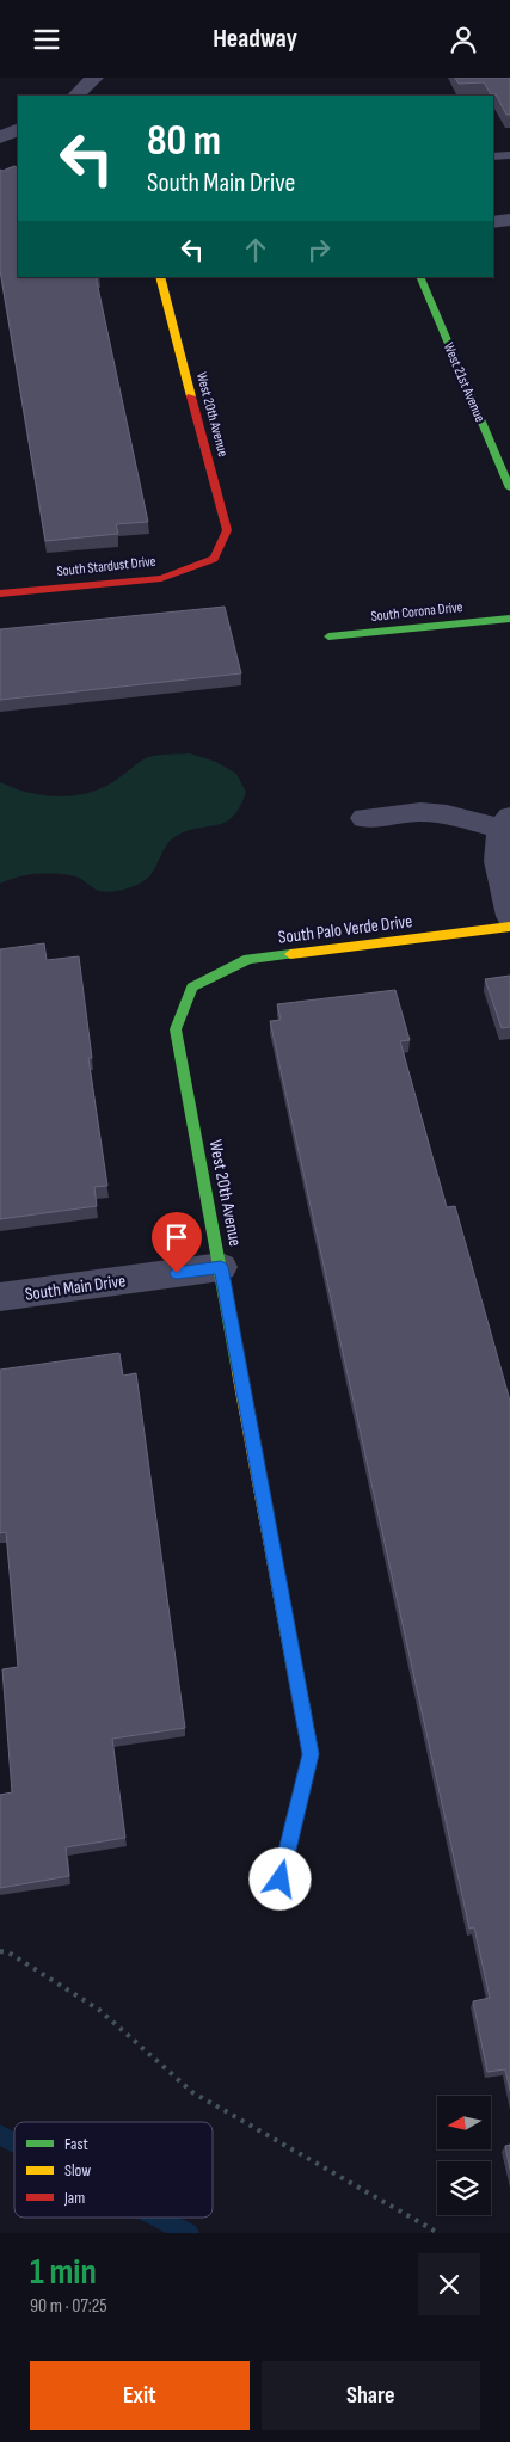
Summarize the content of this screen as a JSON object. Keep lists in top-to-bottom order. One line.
{"streets":{"street":["West 21st Avenue","West 20th Avenue","South Stardust Drive","South Corona Drive","South Palo Verde Drive","South Main Drive"]},"crossings":[["West 20th Avenue","South Stardust Drive"],["West 20th Avenue","South Palo Verde Drive"],["West 20th Avenue","South Main Drive"]],"legend":["Fast","Slow","Jam"],"north":"left","page":{"header":"Headway","turn":["80 m","South Main Drive"],"heading":["1 min","90 m · 07:25"],"buttons":["Exit","Share"]}}
